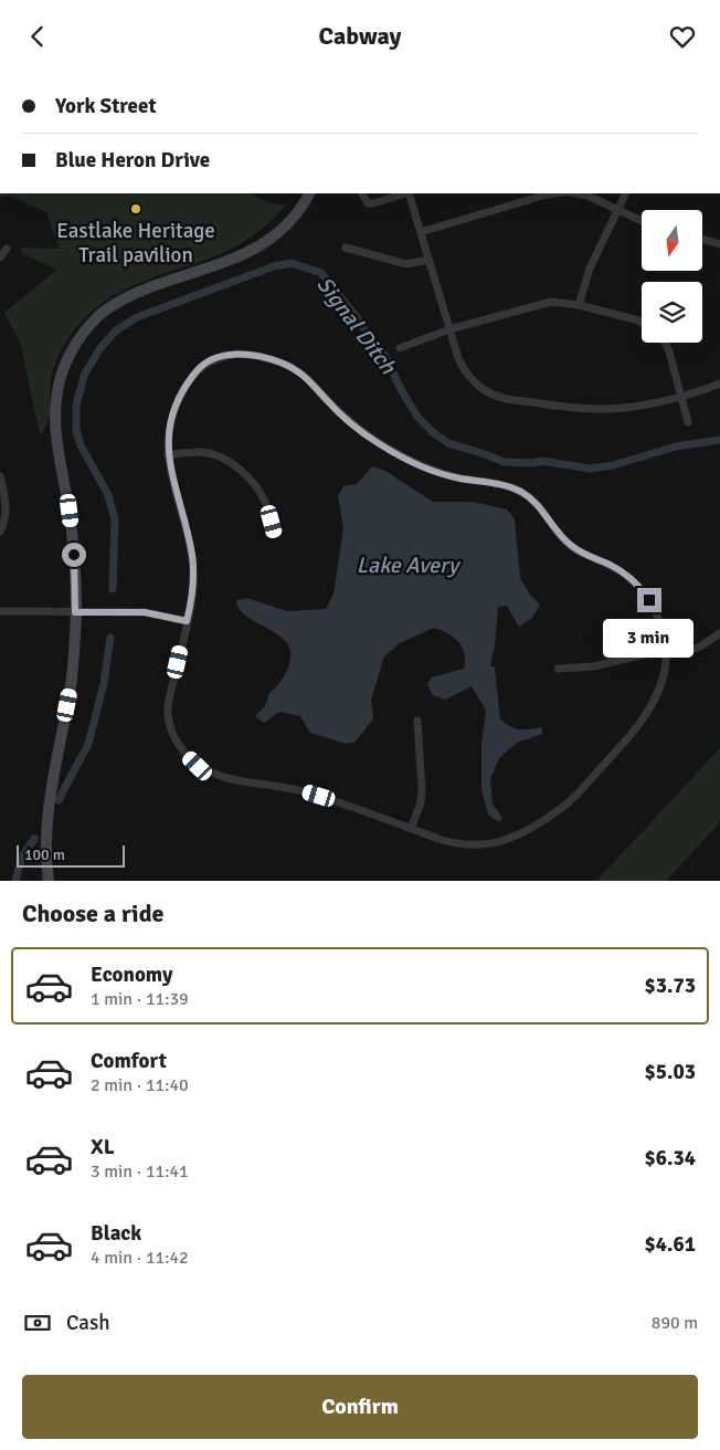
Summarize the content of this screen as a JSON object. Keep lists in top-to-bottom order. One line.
{"water":["Signal Ditch","Lake Avery"],"places":["Eastlake Heritage Trail pavilion"],"scale_bar":"100 m","north":"bottom","page":{"header":"Cabway","banner":["York Street","Blue Heron Drive"],"bubble":"3 min","scale":"100 m","heading":"Choose a ride","list":[{"name":"Economy","note":"1 min · 11:39","value":"$3.73"},{"name":"Comfort","note":"2 min · 11:40","value":"$5.03"},{"name":"XL","note":"3 min · 11:41","value":"$6.34"},{"name":"Black","note":"4 min · 11:42","value":"$4.61"}],"pay":["Cash","890 m"],"buttons":"Confirm"}}
